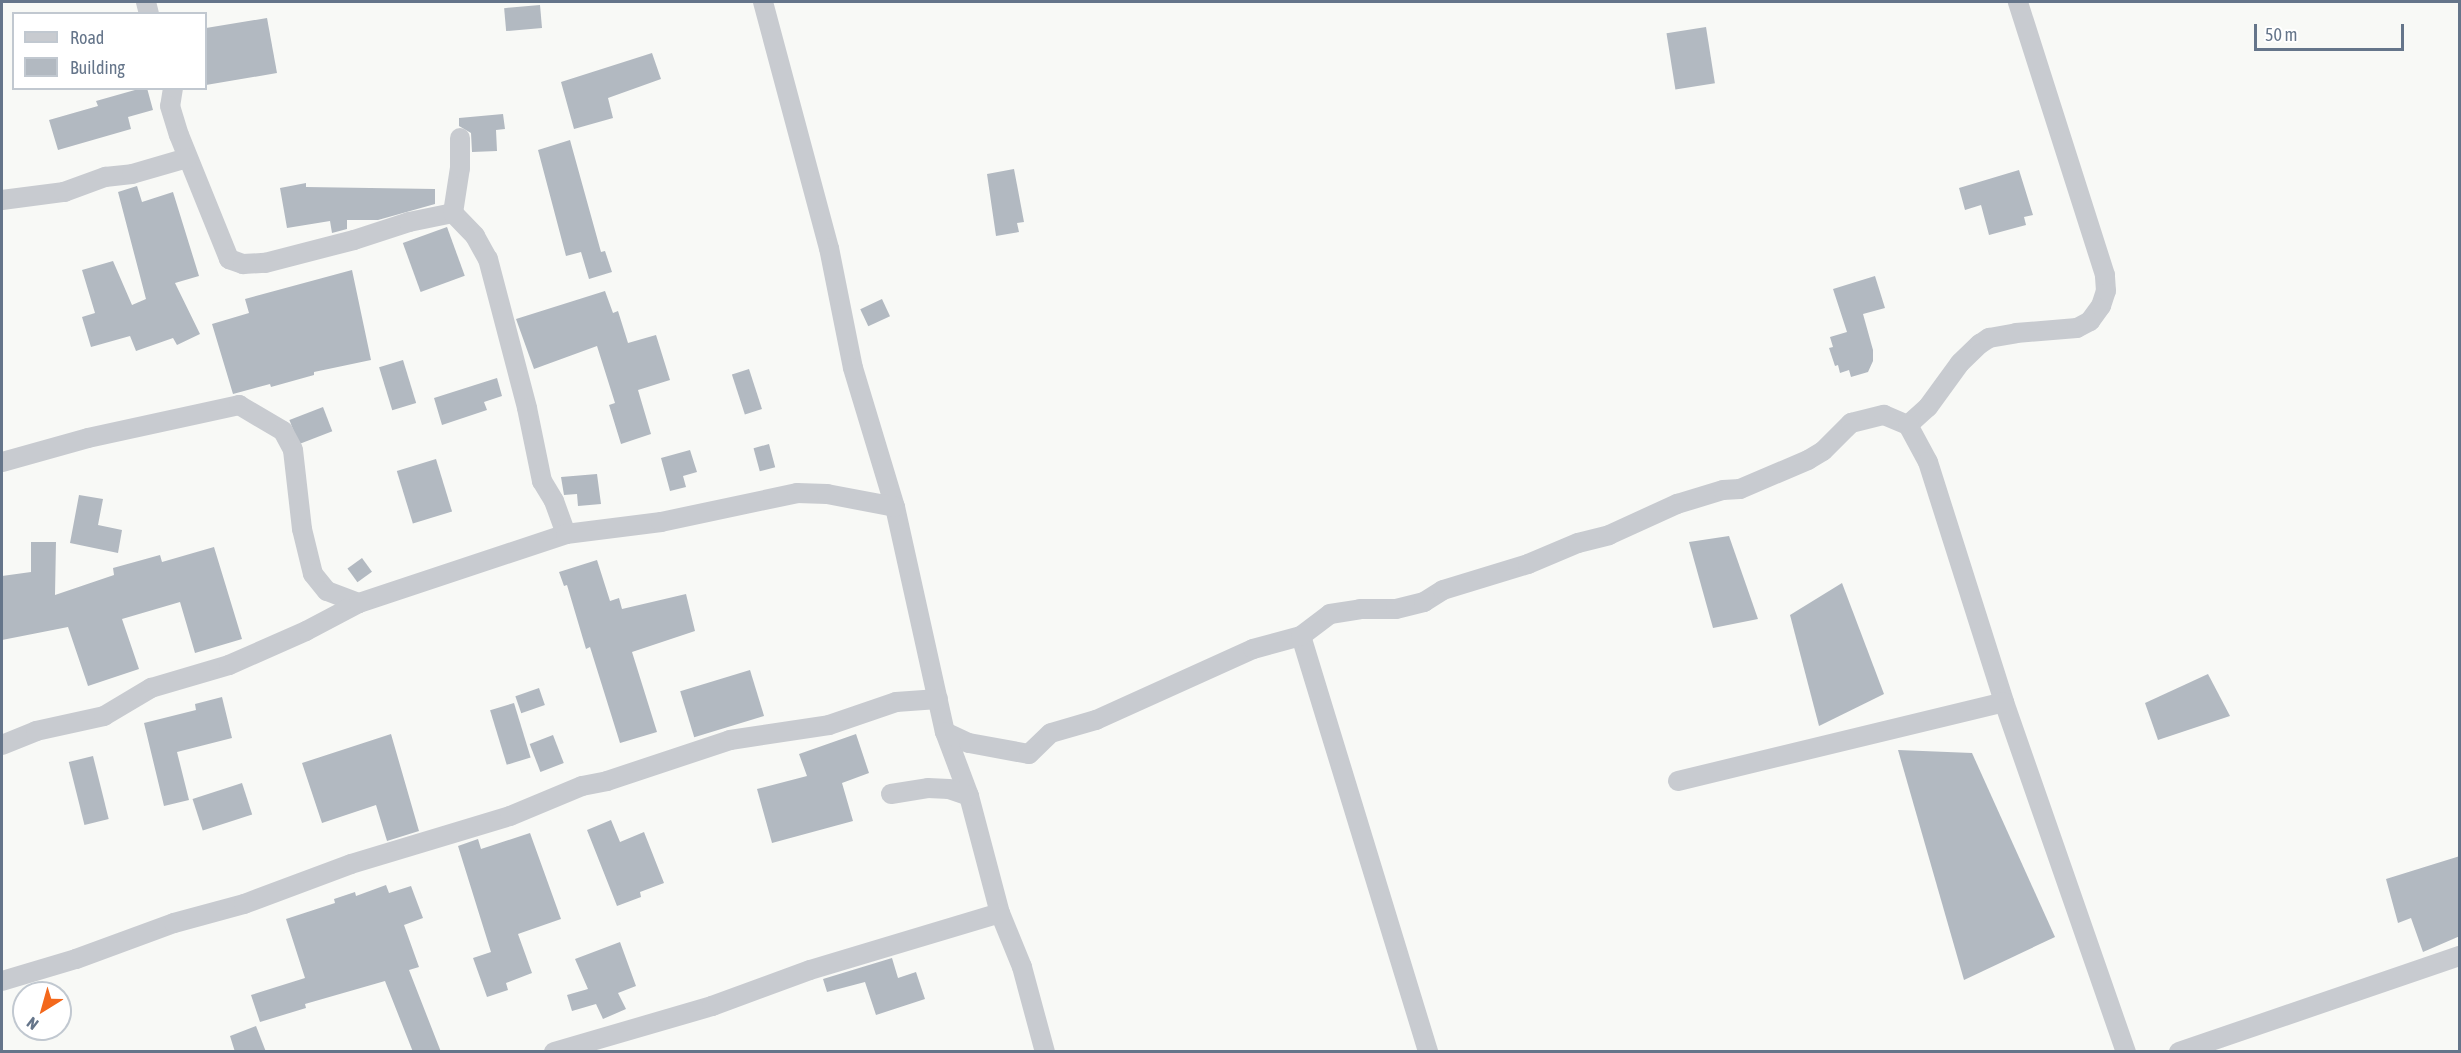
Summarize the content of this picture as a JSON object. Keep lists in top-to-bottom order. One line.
{"legend":["Road","Building"],"scale_bar":"50 m","north":"bottom left"}
